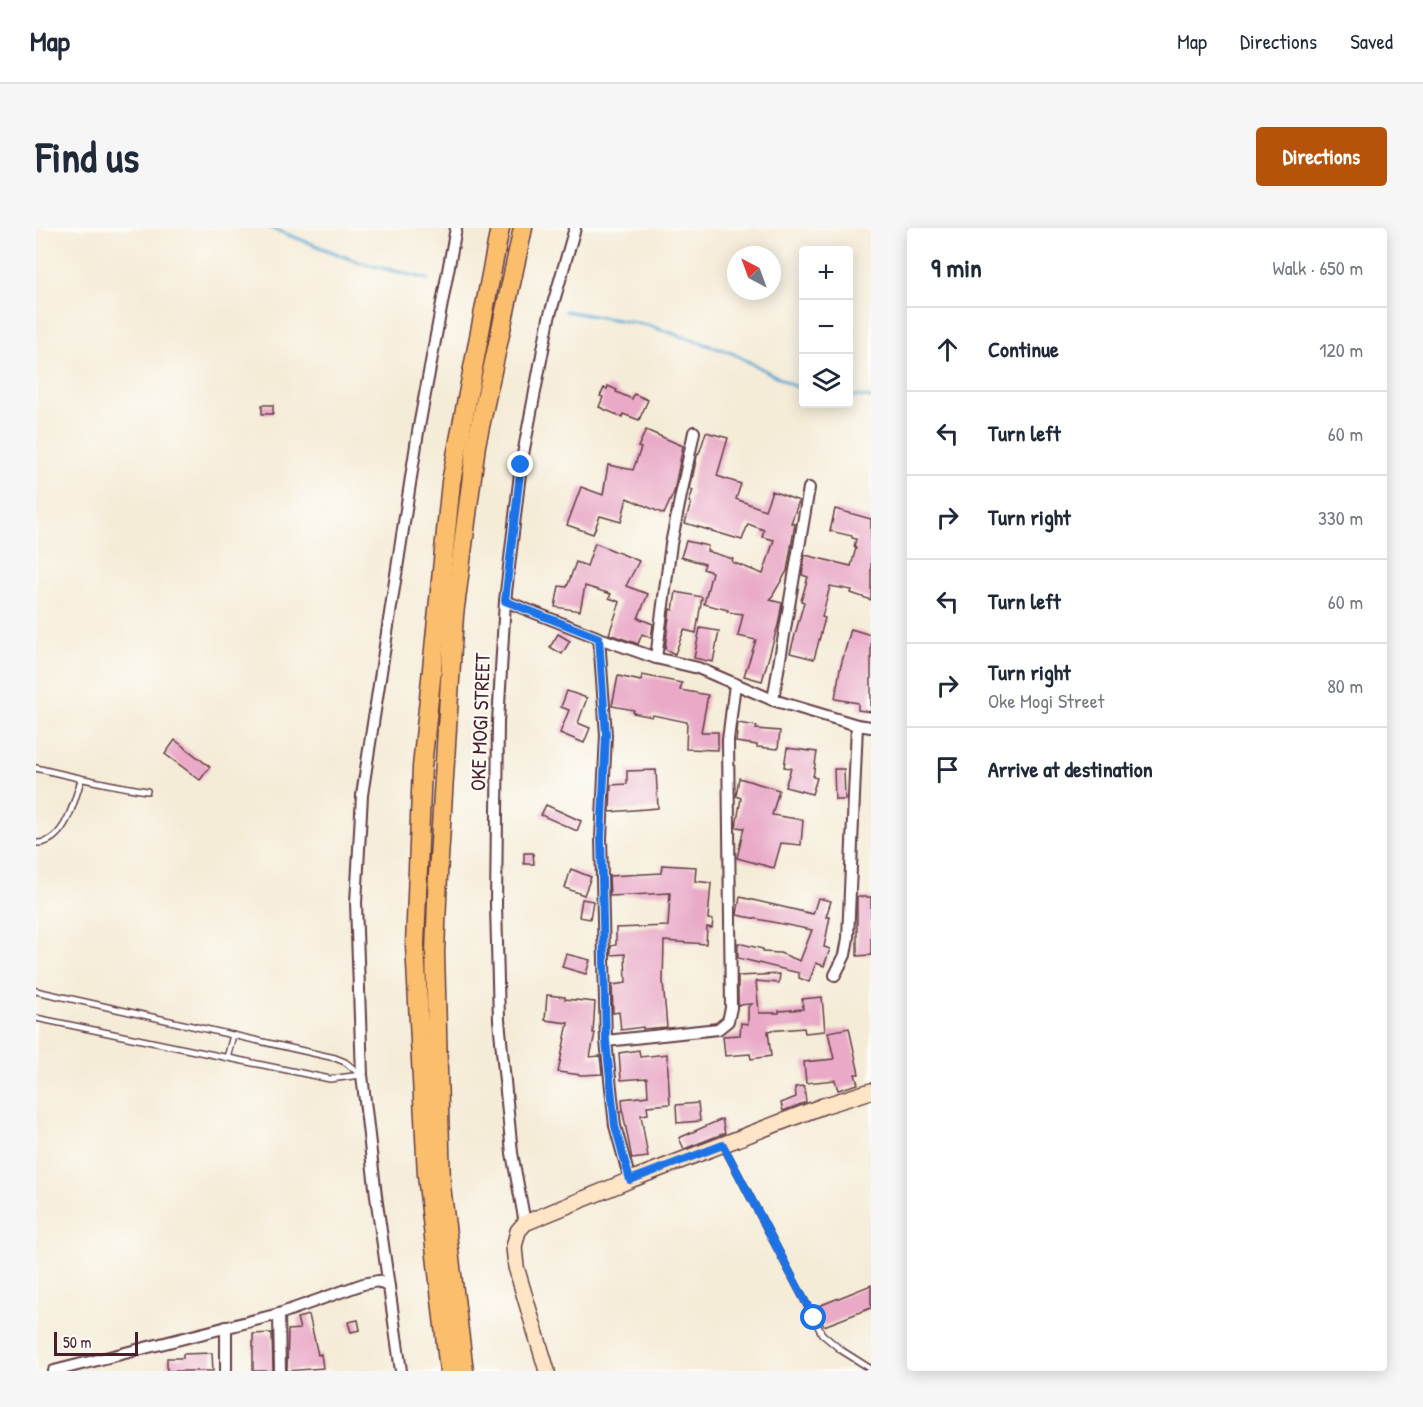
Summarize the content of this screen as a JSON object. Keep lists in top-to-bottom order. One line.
{"streets":{"street":["OKE MOGI STREET"]},"scale_bar":"50 m","north":"top left","page":{"header":"Map","nav":["Map","Directions","Saved"],"buttons":"Directions","title":"Find us","heading":["9 min","Walk · 650 m"],"map_buttons":["+","−"],"list":[["Continue","120 m"],["Turn left","60 m"],["Turn right","330 m"],["Turn left","60 m"],["Turn right","Oke Mogi Street","80 m"],"Arrive at destination"],"scale":"50 m"}}
